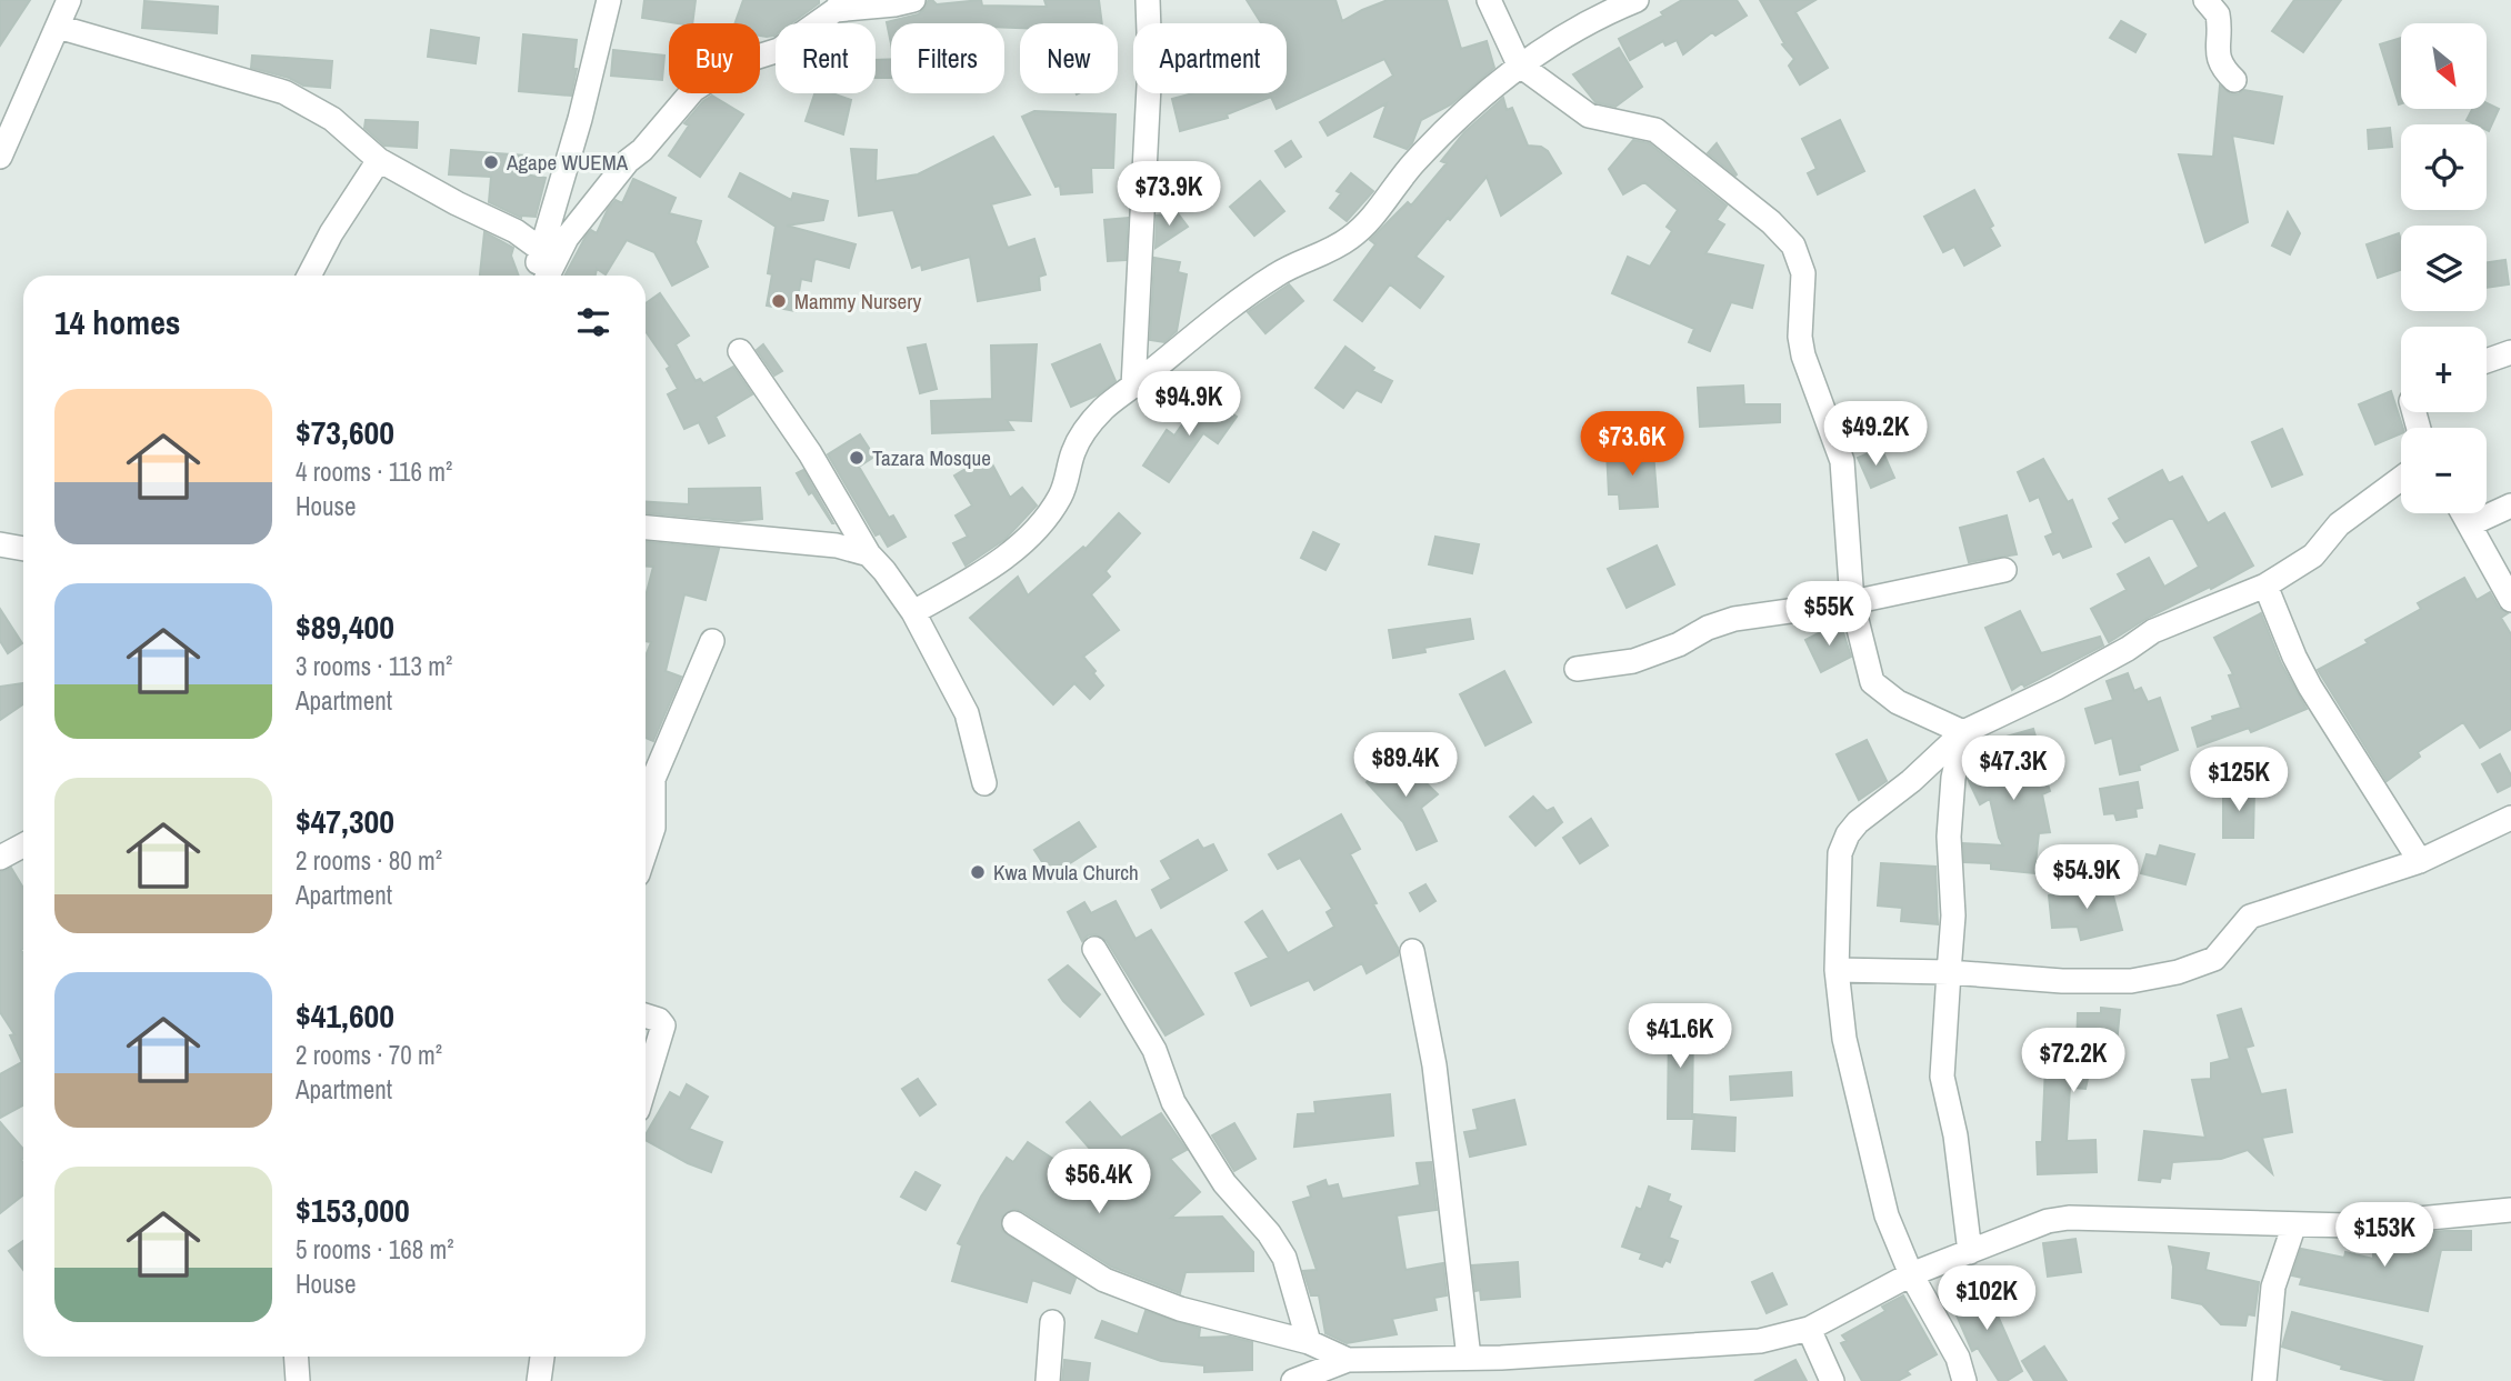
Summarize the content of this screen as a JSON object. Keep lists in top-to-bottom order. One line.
{"places":["Agape WUEMA","Mammy Nursery","Tazara Mosque","Kwa Mvula Church"],"north":"bottom right","page":{"map_buttons":["+","−"],"chip":["Buy","Rent","Filters","New","Apartment"],"price":["$73.9K","$94.9K","$49.2K","$73.6K","$55K","$89.4K","$47.3K","$125K","$54.9K","$41.6K","$72.2K","$56.4K","$153K","$102K"],"heading":"14 homes","list":[{"name":"$73,600","note":"4 rooms · 116 m² · House"},{"name":"$89,400","note":"3 rooms · 113 m² · Apartment"},{"name":"$47,300","note":"2 rooms · 80 m² · Apartment"},{"name":"$41,600","note":"2 rooms · 70 m² · Apartment"},{"name":"$153,000","note":"5 rooms · 168 m² · House"}]}}
